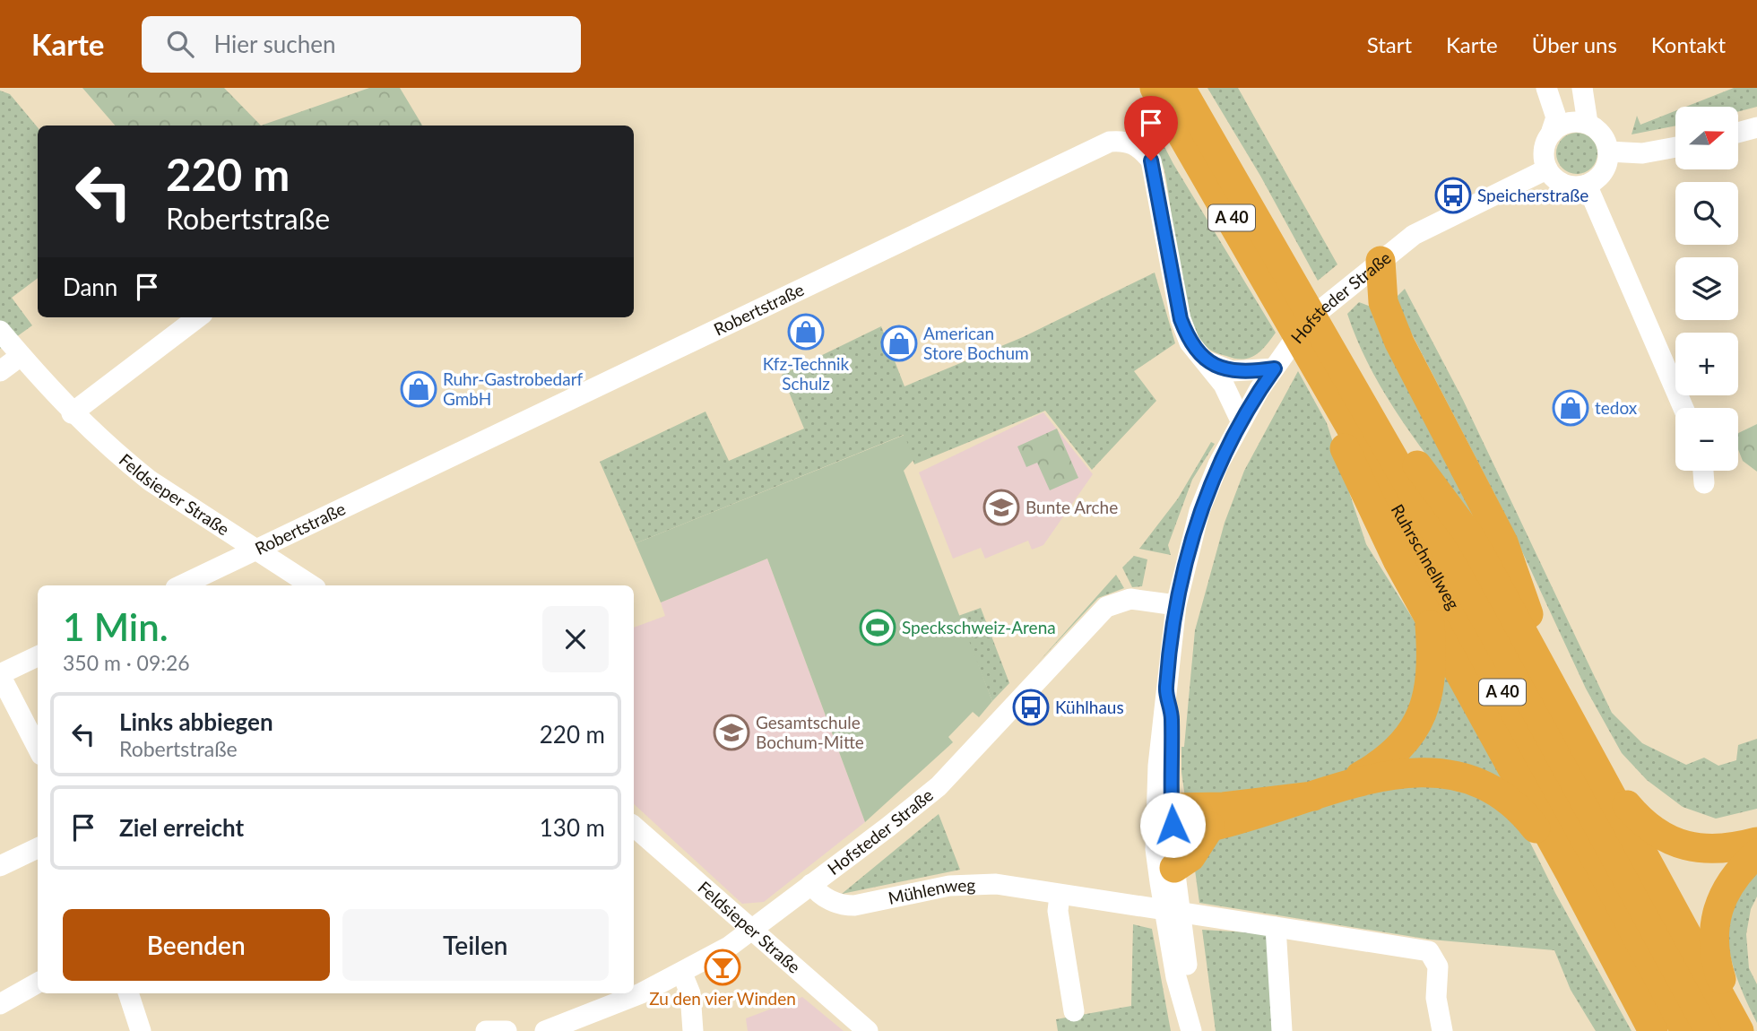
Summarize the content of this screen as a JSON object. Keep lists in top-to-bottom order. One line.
{"streets":{"highway":["A 40","Ruhrschnellweg"],"street":["Hofsteder Straße","Robertstraße","Feldsieper Straße","Mühlenweg"]},"crossings":[["Hofsteder Straße","Robertstraße"],["Hofsteder Straße","Feldsieper Straße"],["Hofsteder Straße","Mühlenweg"],["Robertstraße","Feldsieper Straße"]],"places":{"bus stop":["Speicherstraße","Kühlhaus"],"shop":["Kfz-Technik Schulz","American Store Bochum","Ruhr-Gastrobedarf GmbH","tedox"],"school or university":["Bunte Arche","Gesamtschule Bochum-Mitte"],"sports":["Speckschweiz-Arena"],"bar":["Zu den vier Winden"]},"north":"right","page":{"header":"Karte","search":"Hier suchen","nav":["Start","Karte","Über uns","Kontakt"],"map_buttons":["+","−"],"turn":["220 m","Robertstraße"],"then":"Dann","heading":["1 Min.","350 m · 09:26"],"list":[{"name":"Links abbiegen","note":"Robertstraße","value":"220 m"},{"name":"Ziel erreicht","value":"130 m"}],"buttons":["Beenden","Teilen"]}}
